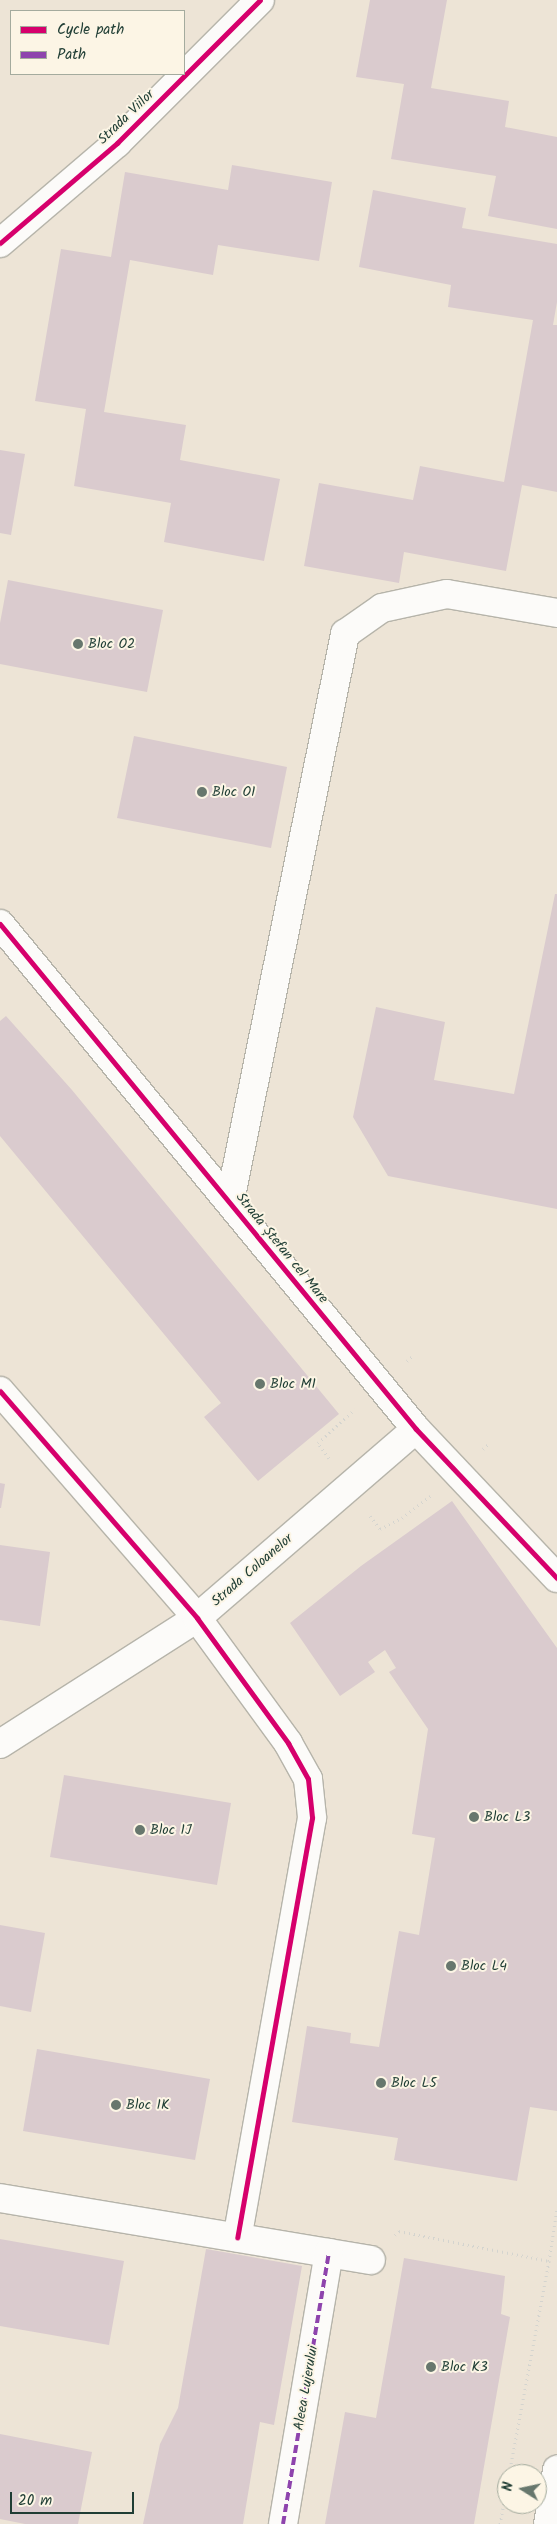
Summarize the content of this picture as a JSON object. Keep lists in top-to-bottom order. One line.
{"streets":{"street":["Strada Viilor","Strada Ștefan cel Mare","Strada Coloanelor","Aleea Lujerului"]},"crossings":[["Strada Ștefan cel Mare","Strada Coloanelor"]],"places":["Bloc O2","Bloc O1","Bloc M1","Bloc L3","Bloc 1J","Bloc L4","Bloc L5","Bloc 1K","Bloc K3"],"legend":["Cycle path","Path"],"scale_bar":"20 m","north":"left"}
